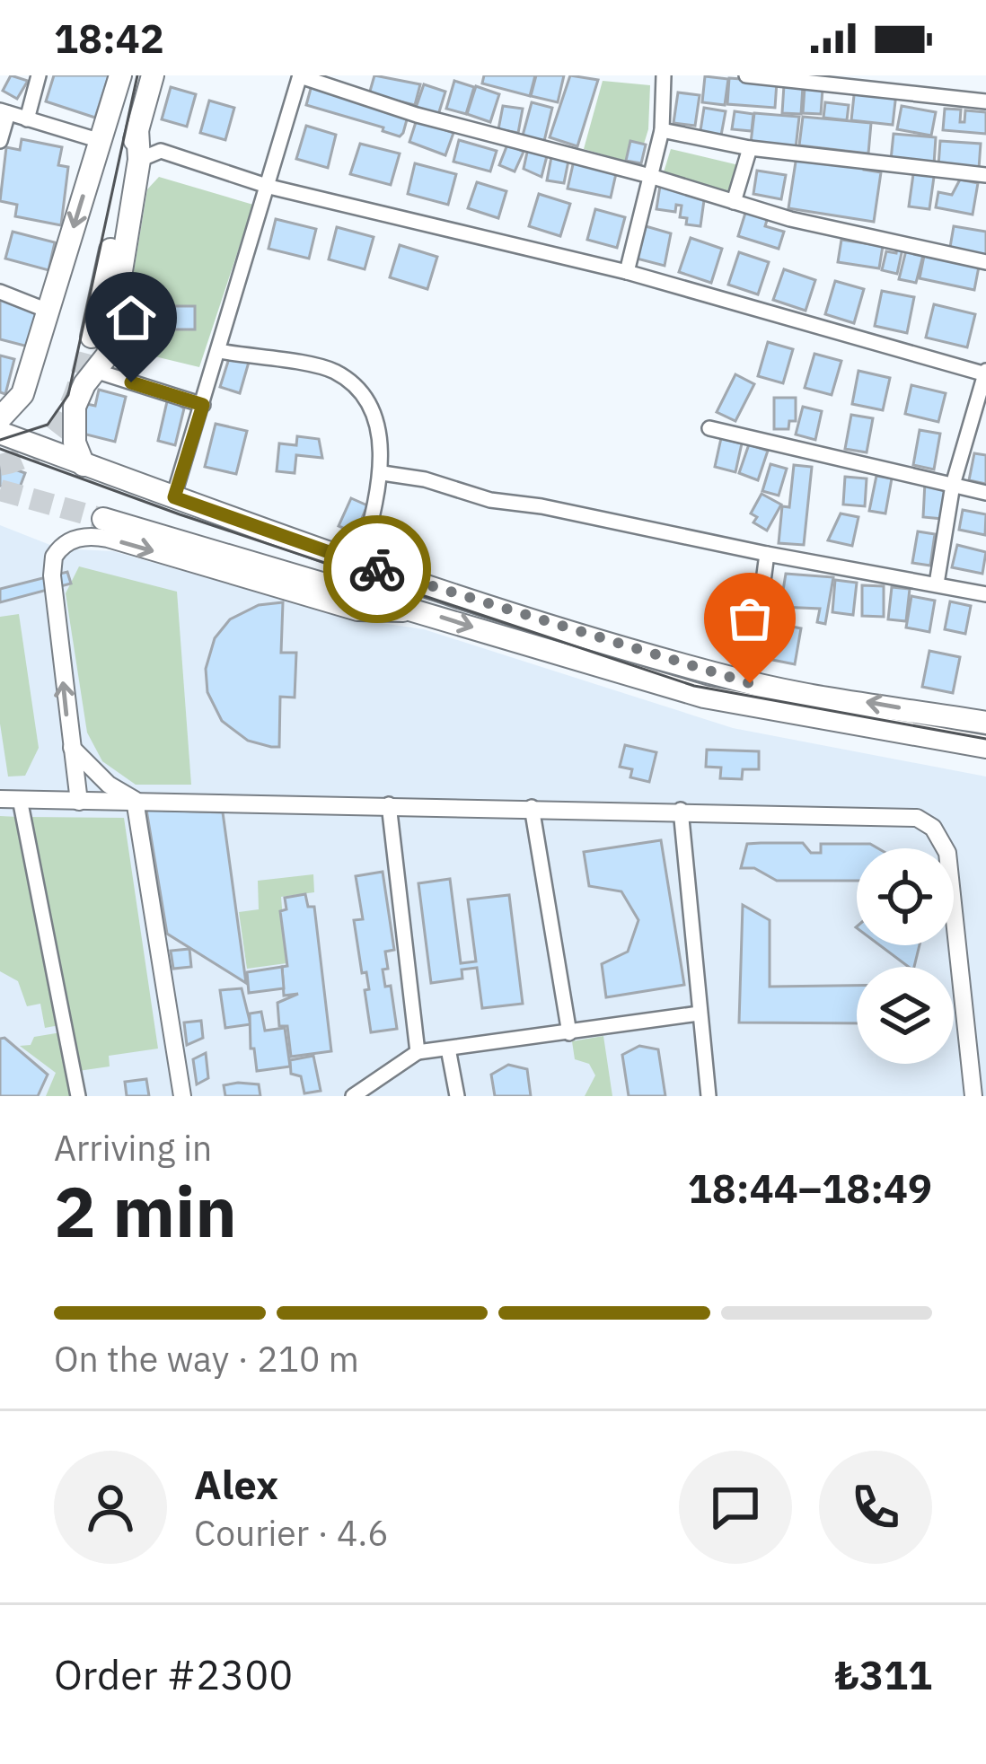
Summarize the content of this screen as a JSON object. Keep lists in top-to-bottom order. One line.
{"page":{"status":"18:42","heading":["2 min","Arriving in","18:44–18:49"],"panel":["Alex","Courier · 4.6","Order #2300","₺311"],"bar":"On the way · 210 m"}}
